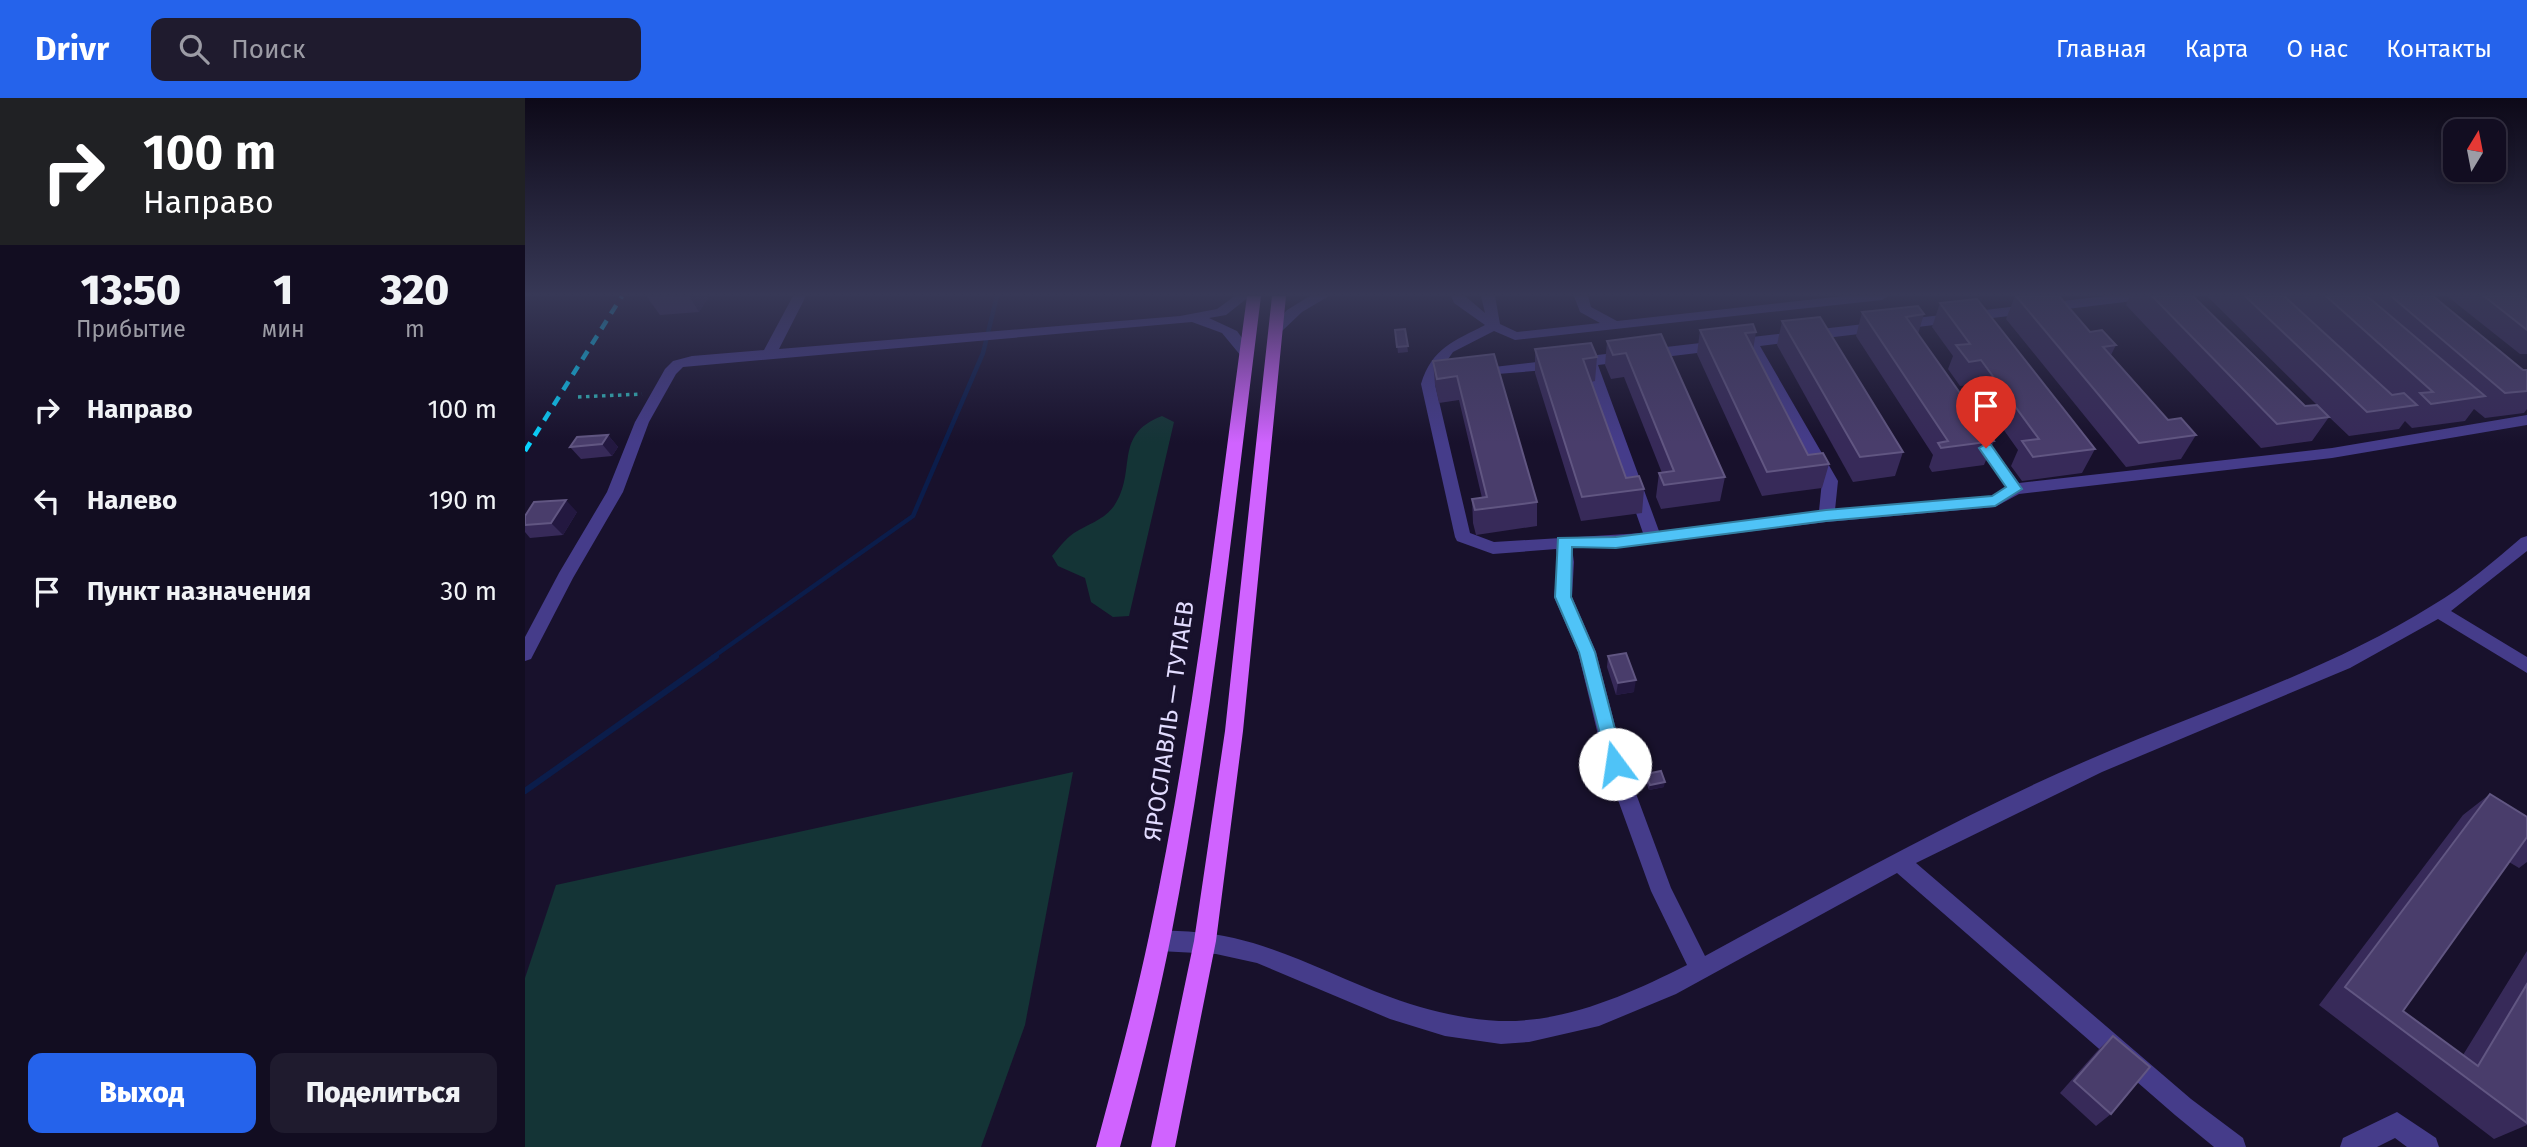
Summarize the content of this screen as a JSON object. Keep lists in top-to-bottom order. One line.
{"streets":{"main road":["ЯРОСЛАВЛЬ — ТУТАЕВ"]},"north":"top","page":{"header":"Drivr","search":"Поиск","nav":["Главная","Карта","О нас","Контакты"],"turn":["100 m","Направо"],"eta":["13:50","Прибытие","1","мин","320","m"],"list":[{"name":"Направо","value":"100 m"},{"name":"Налево","value":"190 m"},{"name":"Пункт назначения","value":"30 m"}],"buttons":["Выход","Поделиться"]}}
